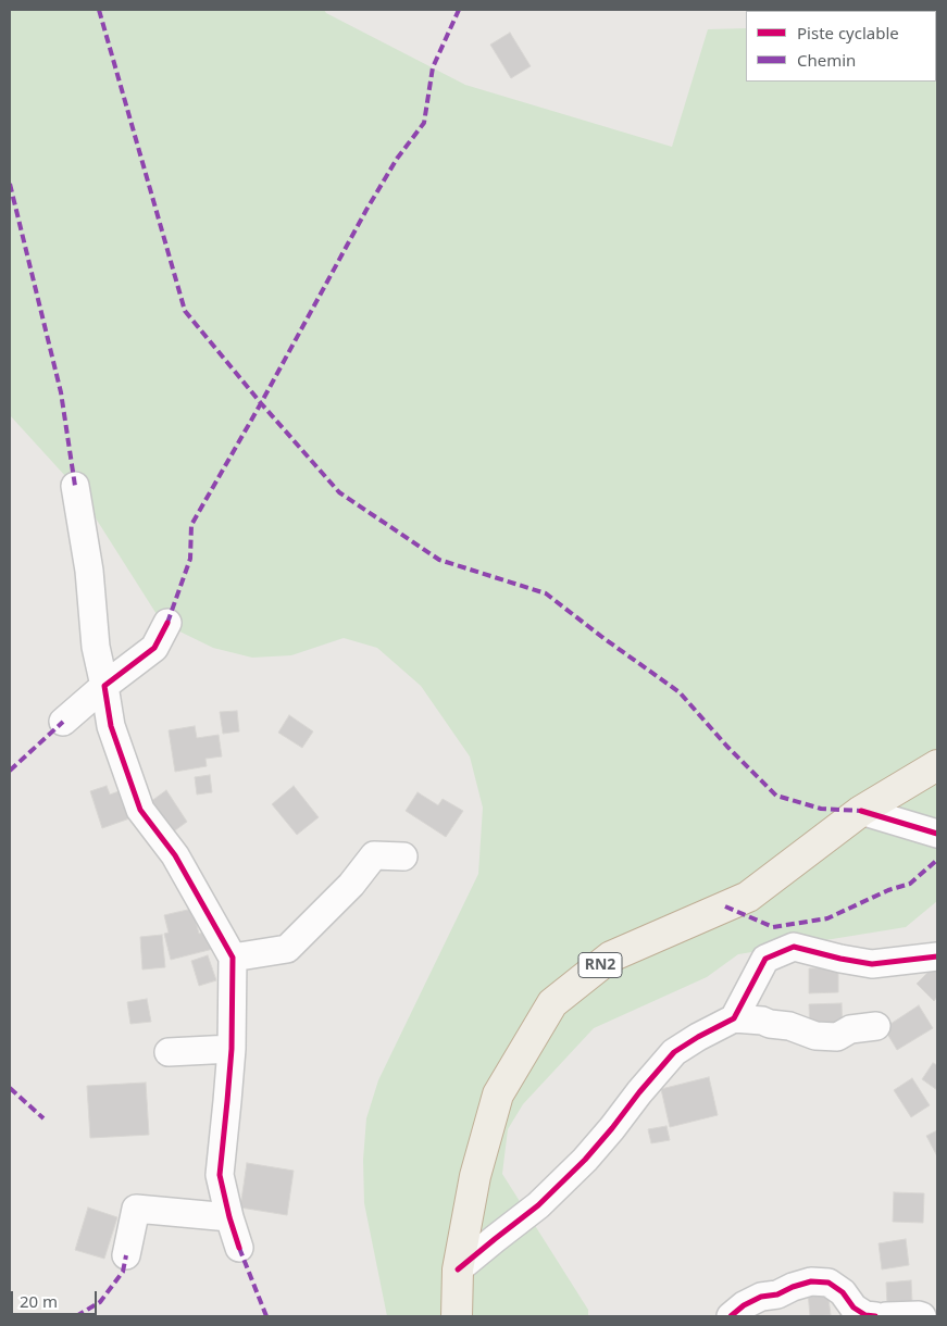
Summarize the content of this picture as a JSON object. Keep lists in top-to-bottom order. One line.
{"streets":{"highway":["RN2"]},"legend":["Piste cyclable","Chemin"],"scale_bar":"20 m"}
